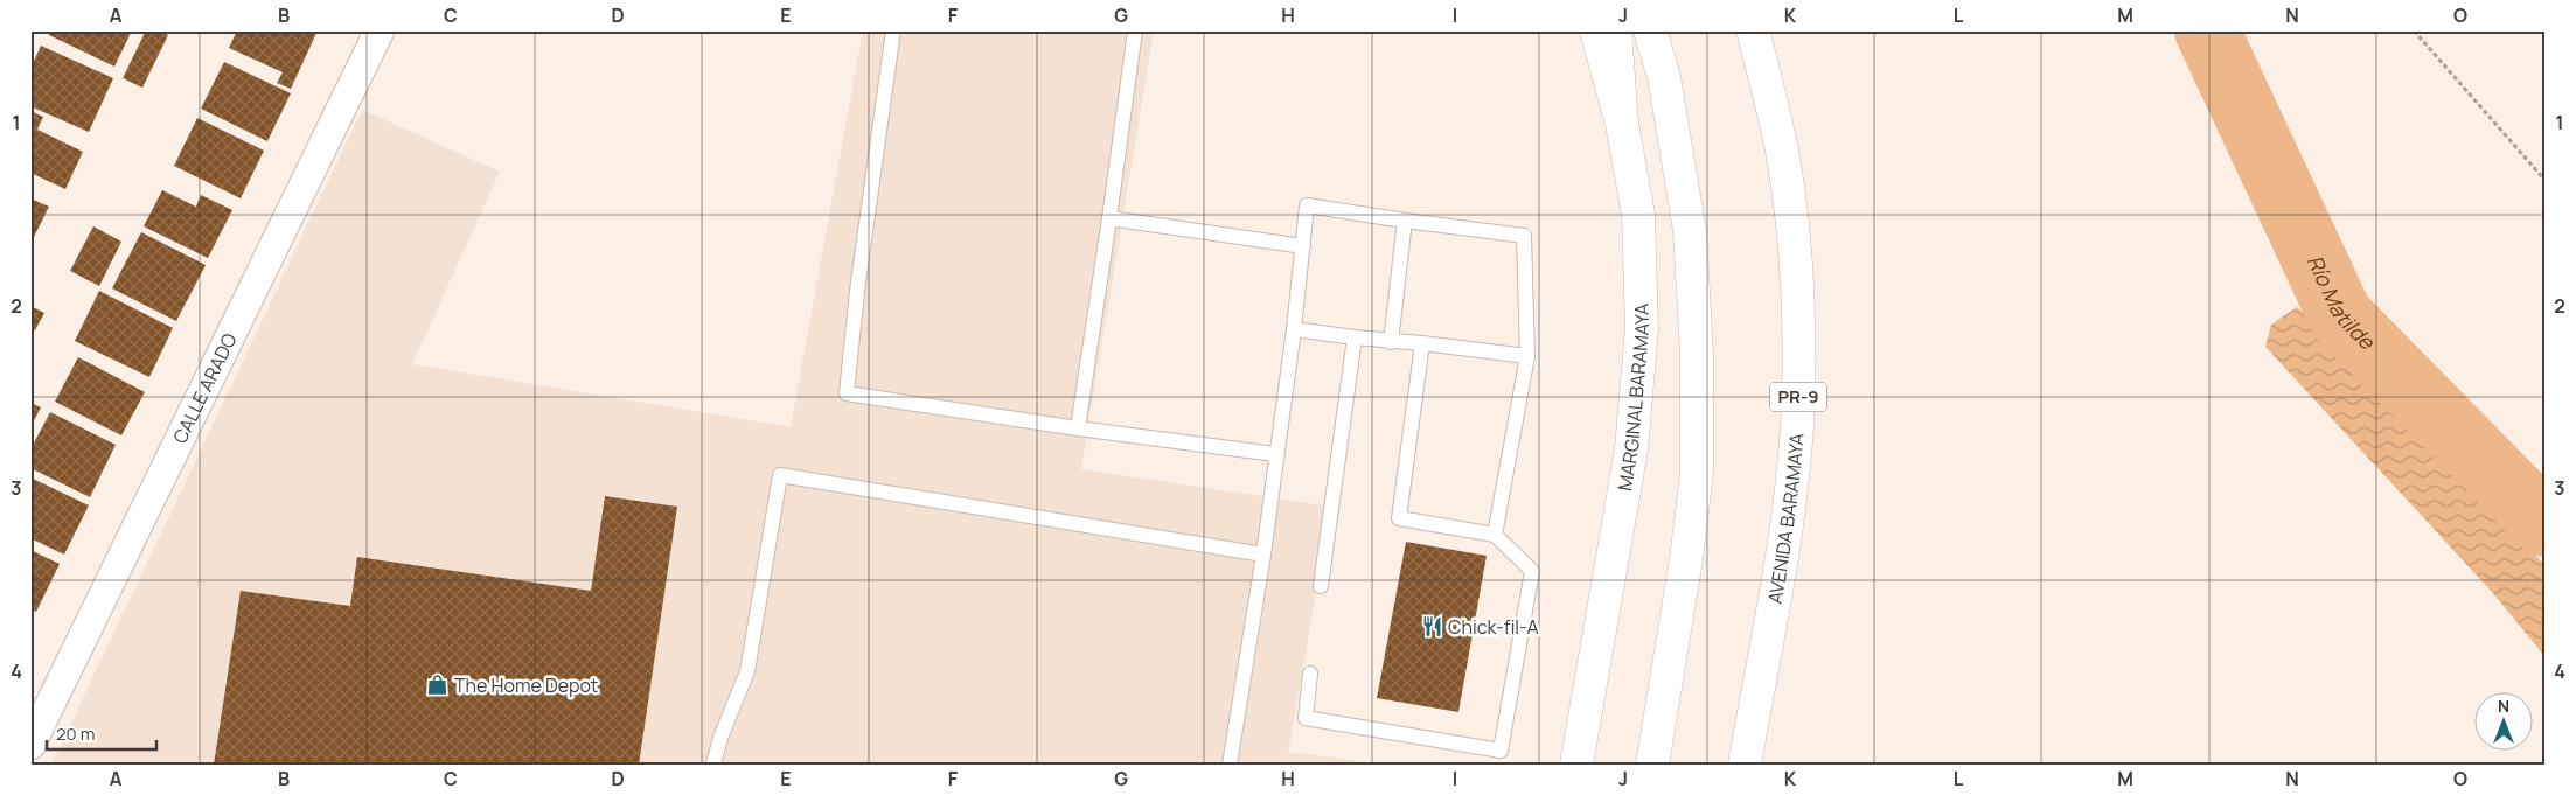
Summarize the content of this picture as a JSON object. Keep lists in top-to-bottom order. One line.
{"streets":{"main road":["MARGINAL BARAMAYA","PR-9","AVENIDA BARAMAYA"],"street":["CALLE ARADO"]},"water":["Río Matilde"],"places":{"restaurant":["Chick-fil-A"],"shop":["The Home Depot"]},"scale_bar":"20 m","north":"top","grid":{"columns":["A","B","C","D","E","F","G","H","I","J","K","L","M","N","O"],"rows":["1","2","3","4"]}}
